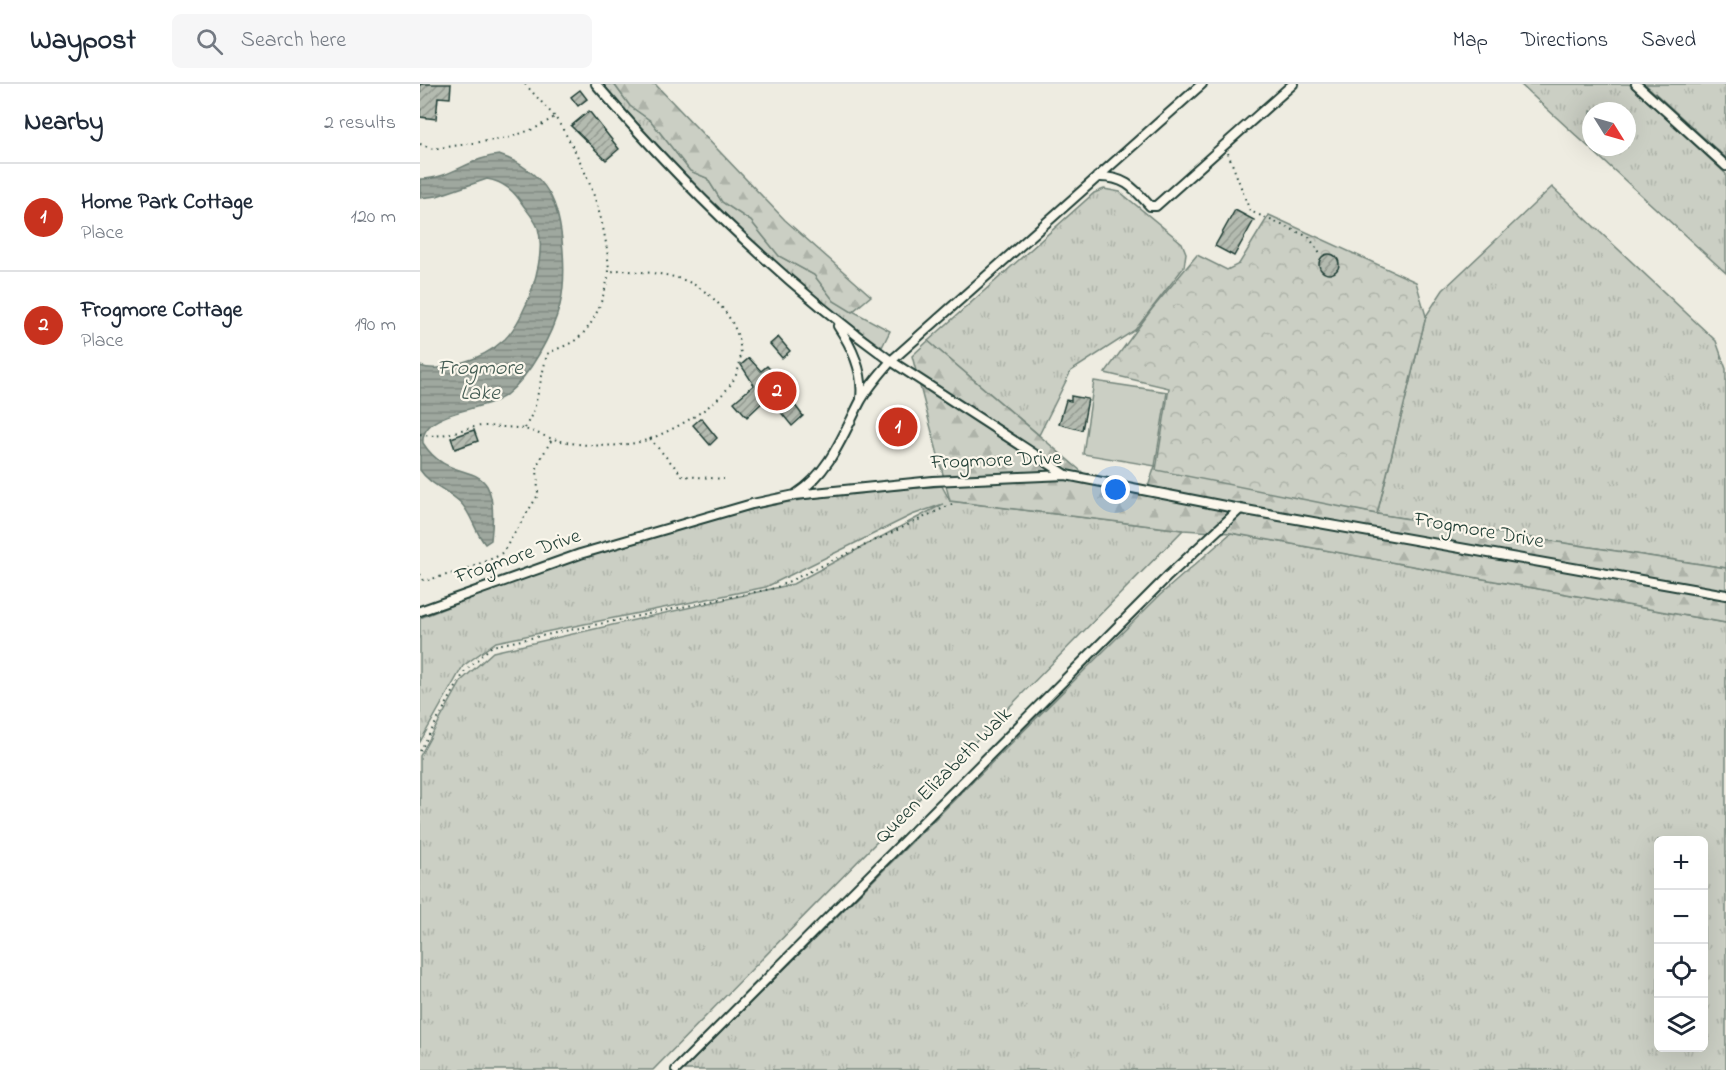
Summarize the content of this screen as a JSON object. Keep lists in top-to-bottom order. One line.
{"streets":{"lane":["Frogmore Drive","Queen Elizabeth Walk"]},"crossings":[["Frogmore Drive","Queen Elizabeth Walk"]],"water":["Frogmore Lake"],"north":"bottom right","page":{"header":"Waypost","search":"Search here","nav":["Map","Directions","Saved"],"heading":["Nearby","2 results"],"list":[{"mark":"1","name":"Home Park Cottage","note":"Place","value":"120 m"},{"mark":"2","name":"Frogmore Cottage","note":"Place","value":"190 m"}],"pins":["2","1"],"map_buttons":["+","−"]}}
